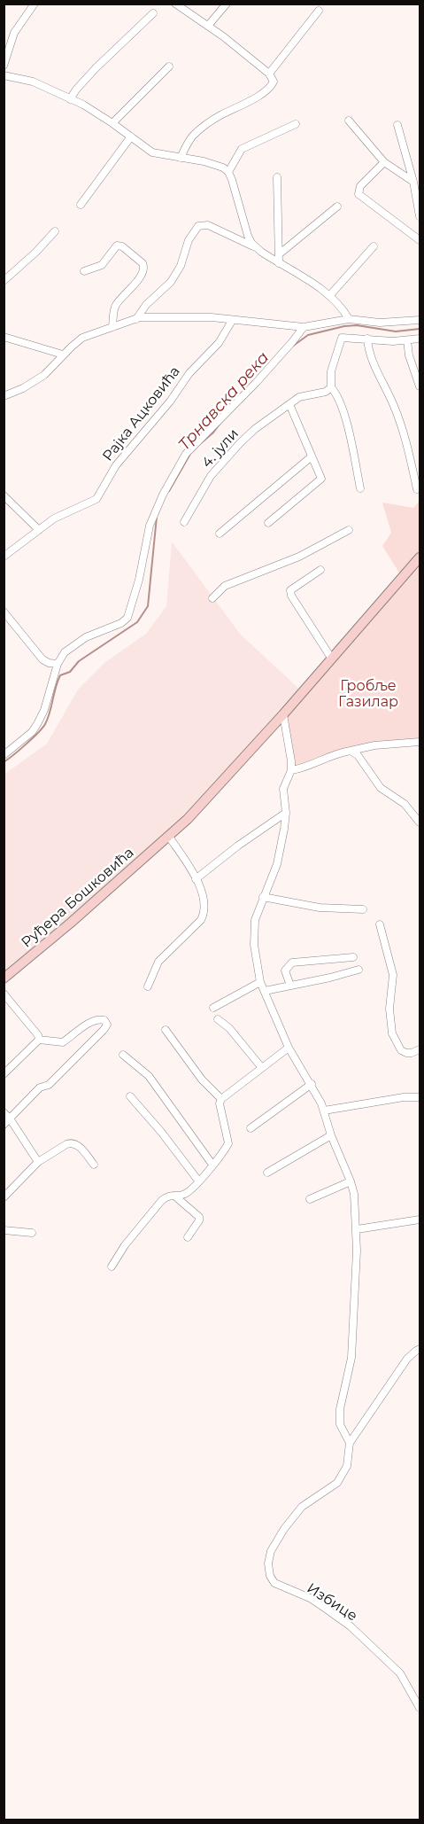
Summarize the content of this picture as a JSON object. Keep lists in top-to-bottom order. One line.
{"streets":{"main road":["Руђера Бошковића"],"street":["Рајка Ацковића","4. јули","Избице"]},"water":["Трнавска река"],"parks":["Гробље Газилар"]}
